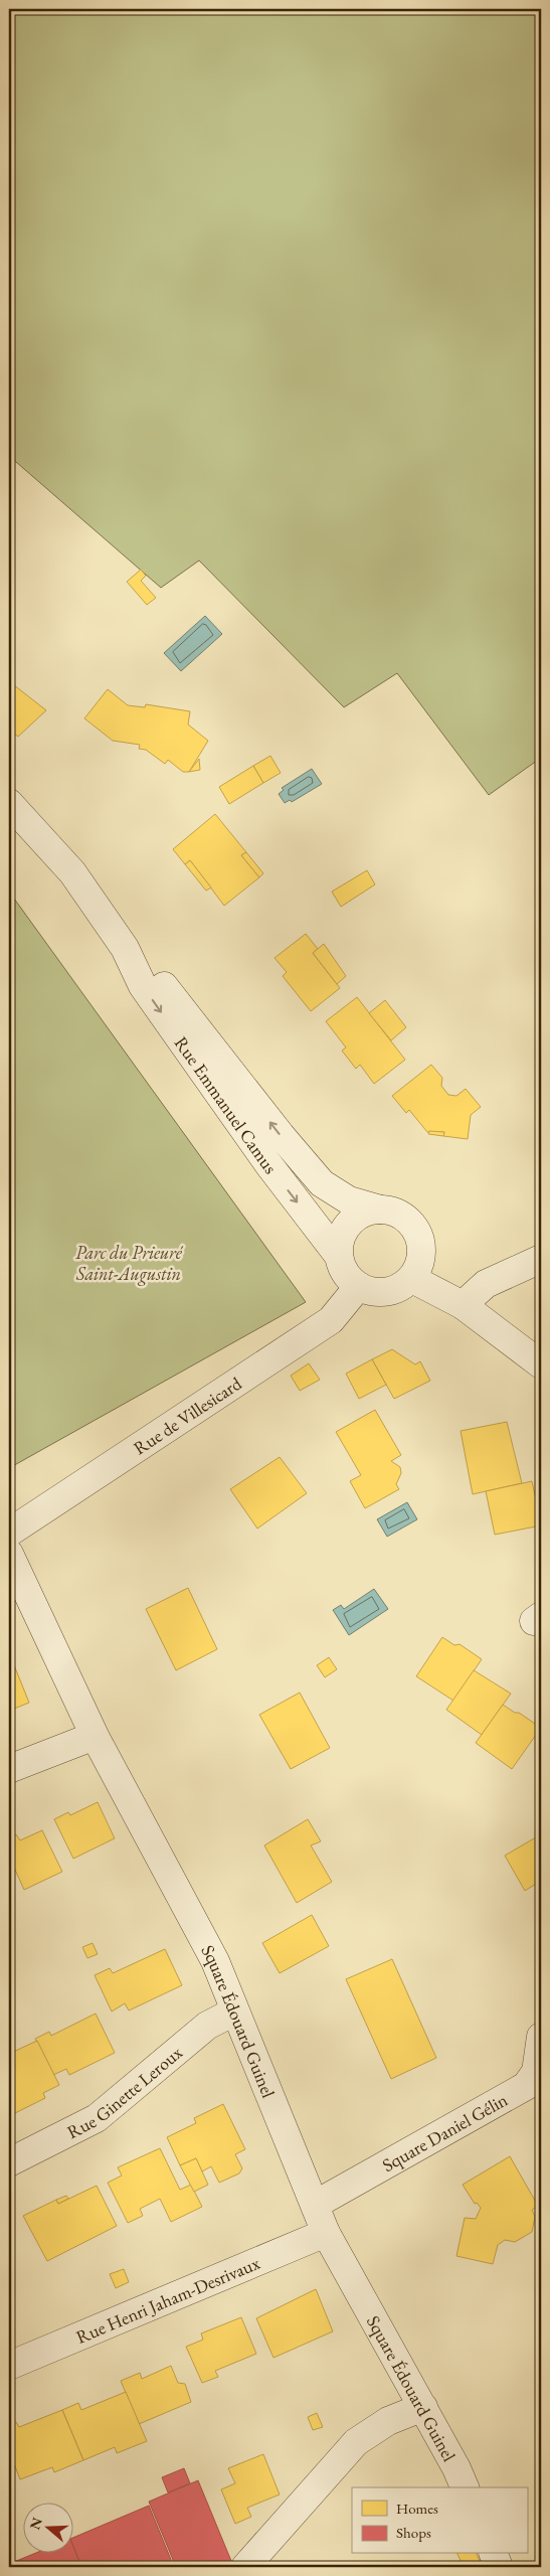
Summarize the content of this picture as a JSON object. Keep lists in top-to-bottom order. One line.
{"streets":{"street":["Rue Emmanuel Camus","Rue de Villesicard","Square Édouard Guinel","Rue Ginette Leroux","Square Daniel Gélin","Rue Henri Jaham-Desrivaux"]},"crossings":[["Rue Emmanuel Camus","Rue de Villesicard"],["Square Édouard Guinel","Rue Ginette Leroux"],["Square Édouard Guinel","Square Daniel Gélin"],["Square Édouard Guinel","Rue Henri Jaham-Desrivaux"]],"parks":["Parc du Prieuré Saint-Augustin"],"legend":["Homes","Shops"],"north":"left"}
